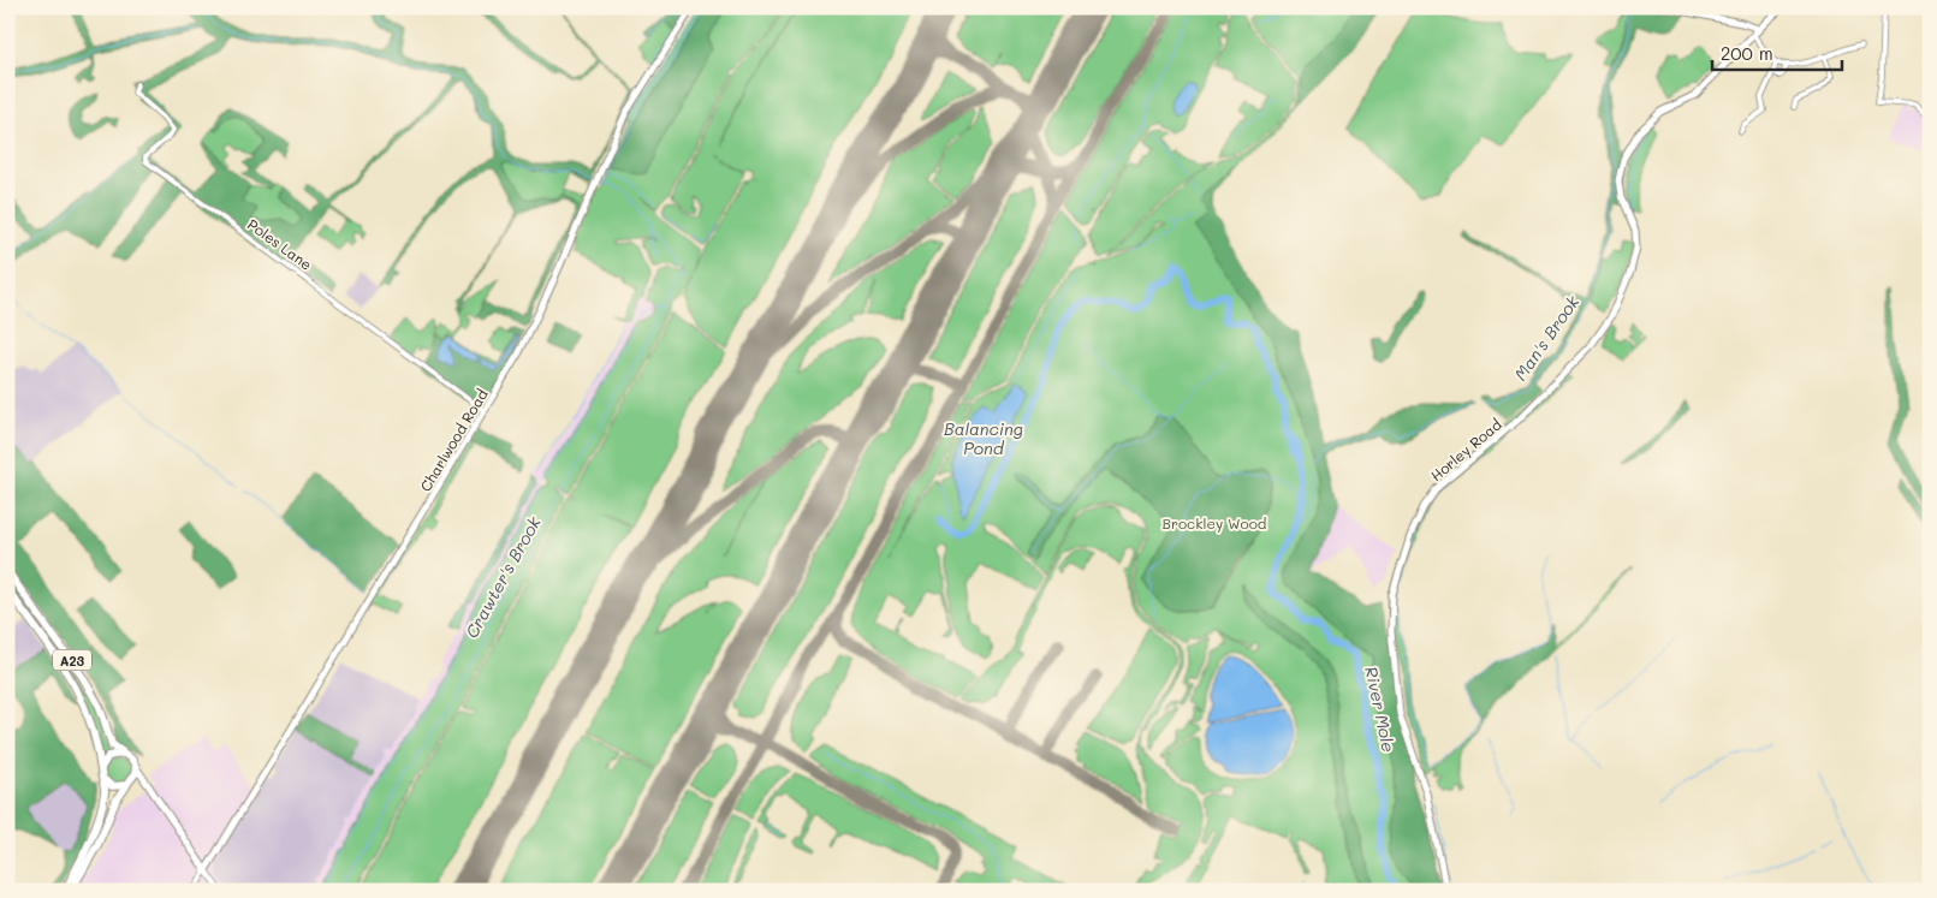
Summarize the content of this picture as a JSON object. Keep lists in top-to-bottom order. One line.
{"streets":{"main road":["A23"],"street":["Poles Lane","Charlwood Road","Horley Road"]},"crossings":[["Poles Lane","Charlwood Road"]],"water":["Man's Brook","Balancing Pond","Crawter's Brook","River Mole"],"parks":["Brockley Wood"],"scale_bar":"200 m"}
